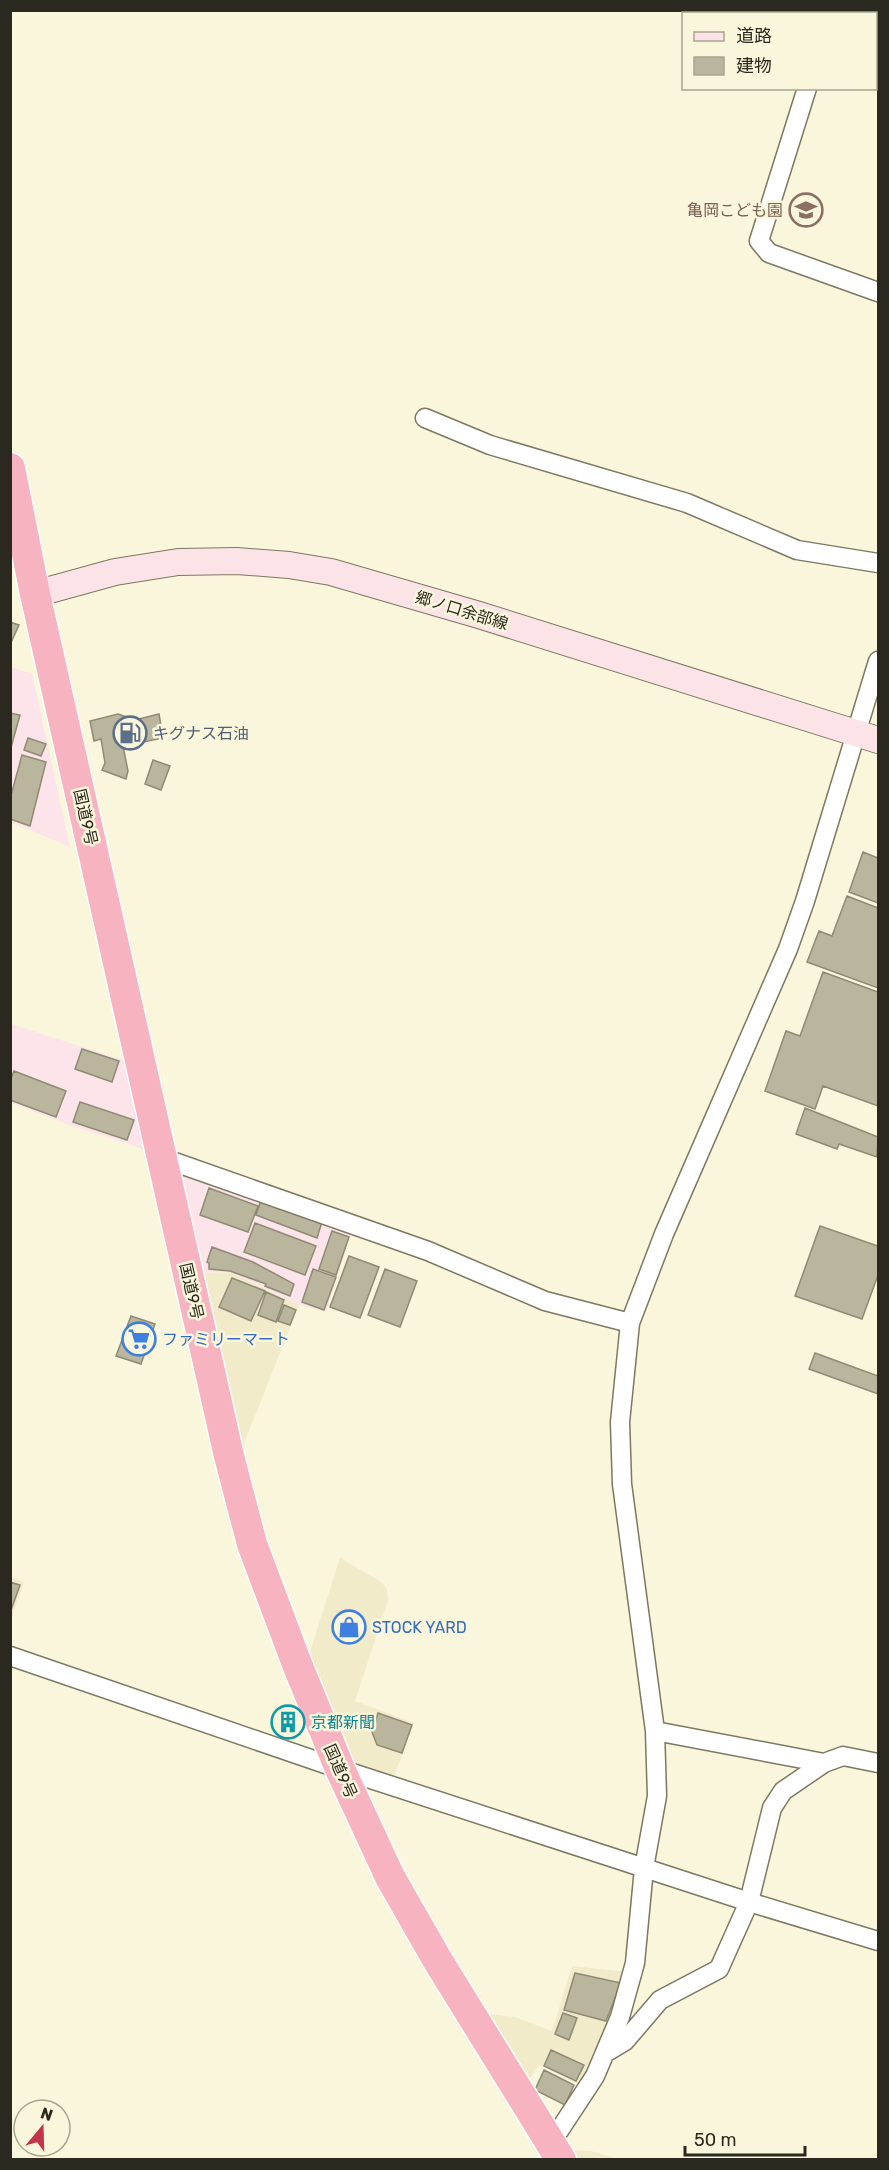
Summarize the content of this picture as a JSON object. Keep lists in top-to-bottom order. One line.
{"streets":{"highway":["国道9号"],"main road":["郷ノ口余部線"]},"crossings":[["郷ノ口余部線","国道9号"]],"places":{"school or university":["亀岡こども園"],"fuel station":["キグナス石油"],"supermarket":["ファミリーマート"],"shop":["STOCK YARD"],"building":["京都新聞"]},"legend":["道路","建物"],"scale_bar":"50 m","north":"top"}
